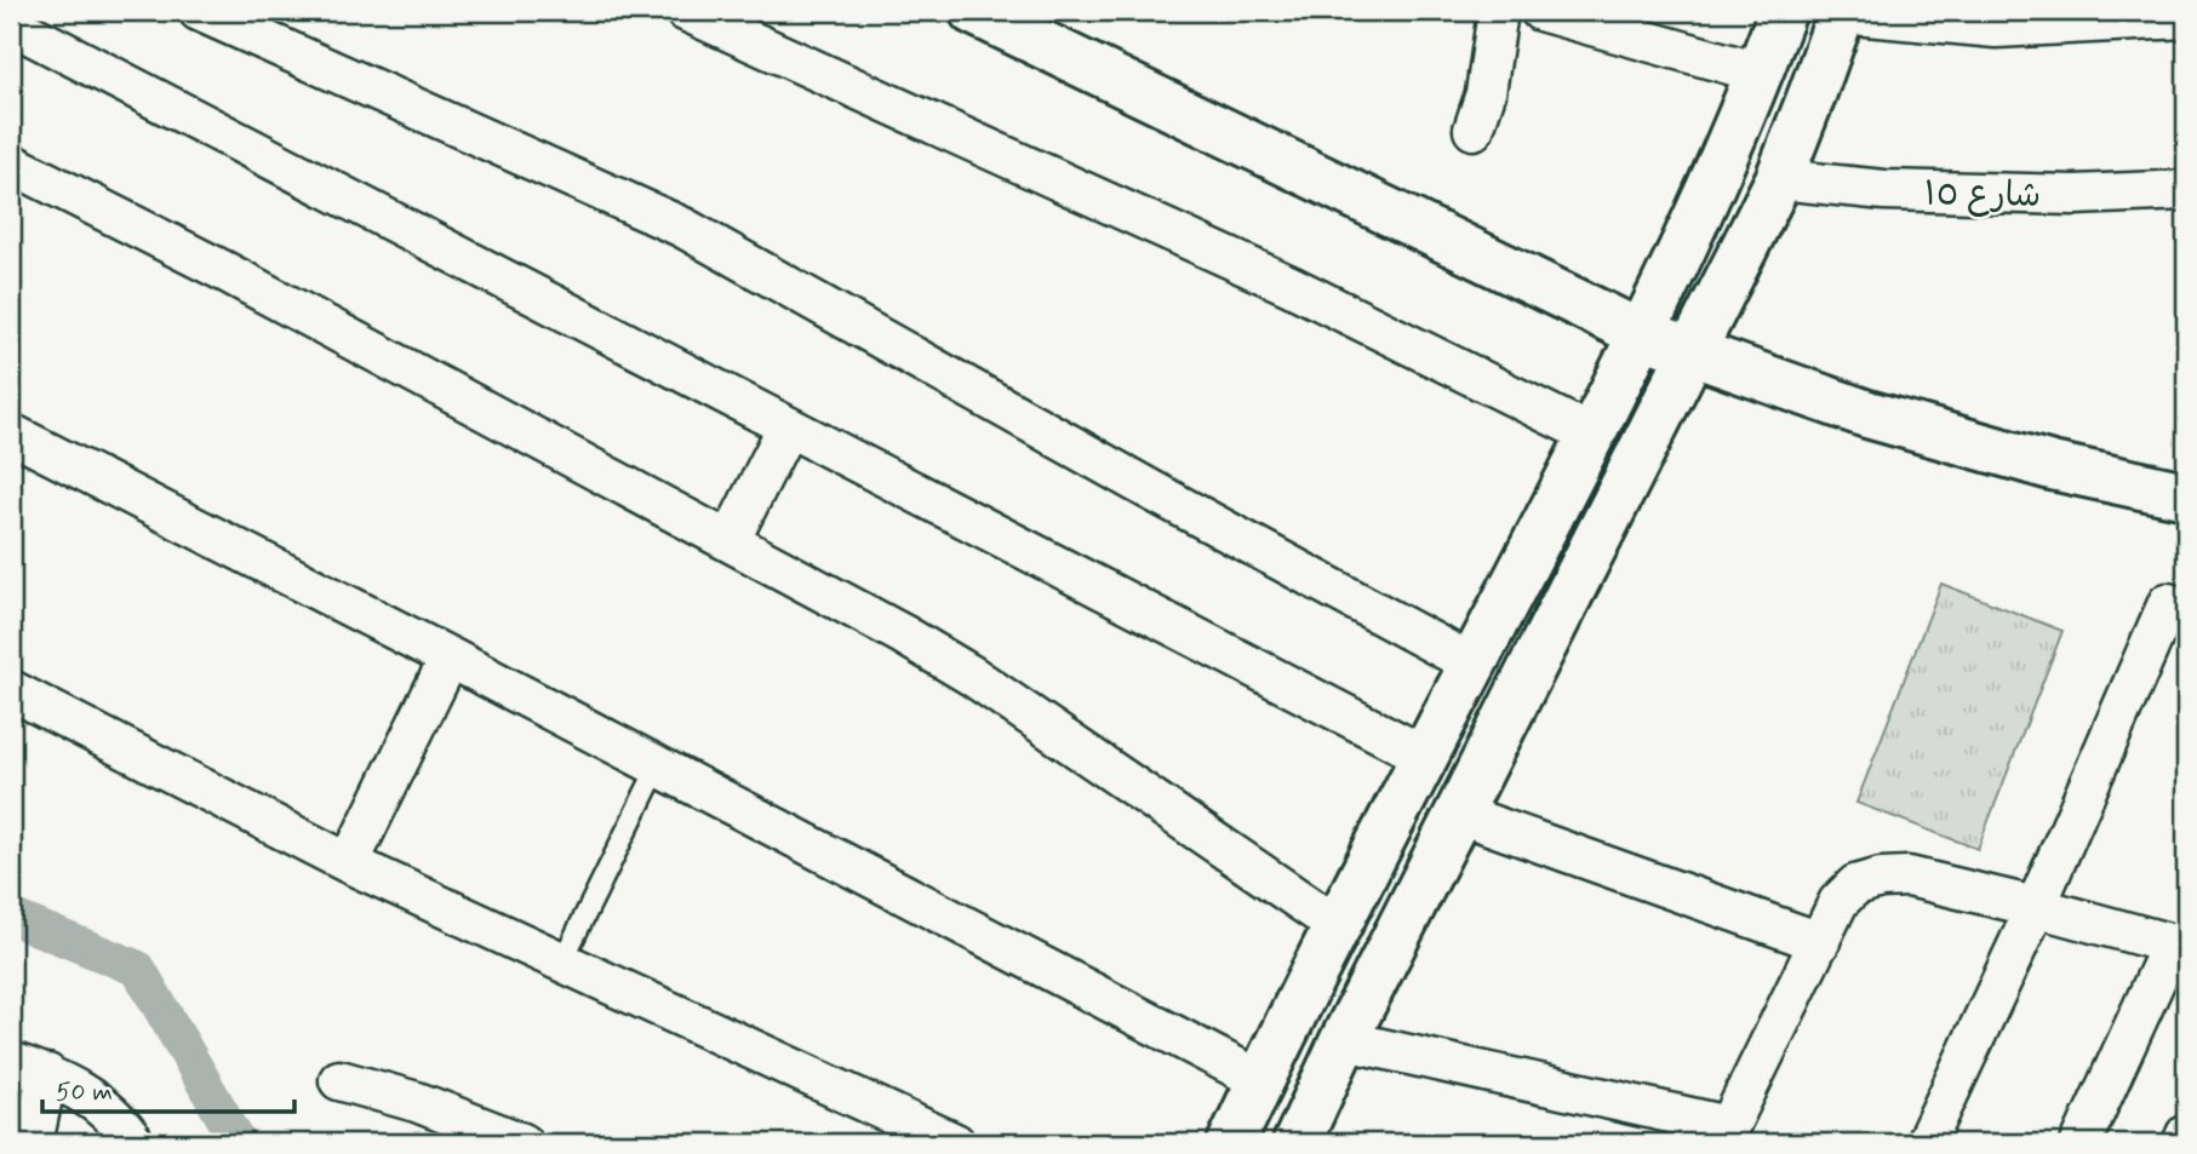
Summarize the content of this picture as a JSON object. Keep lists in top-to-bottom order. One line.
{"streets":{"street":["شارع ١٥"]},"scale_bar":"50 m"}
